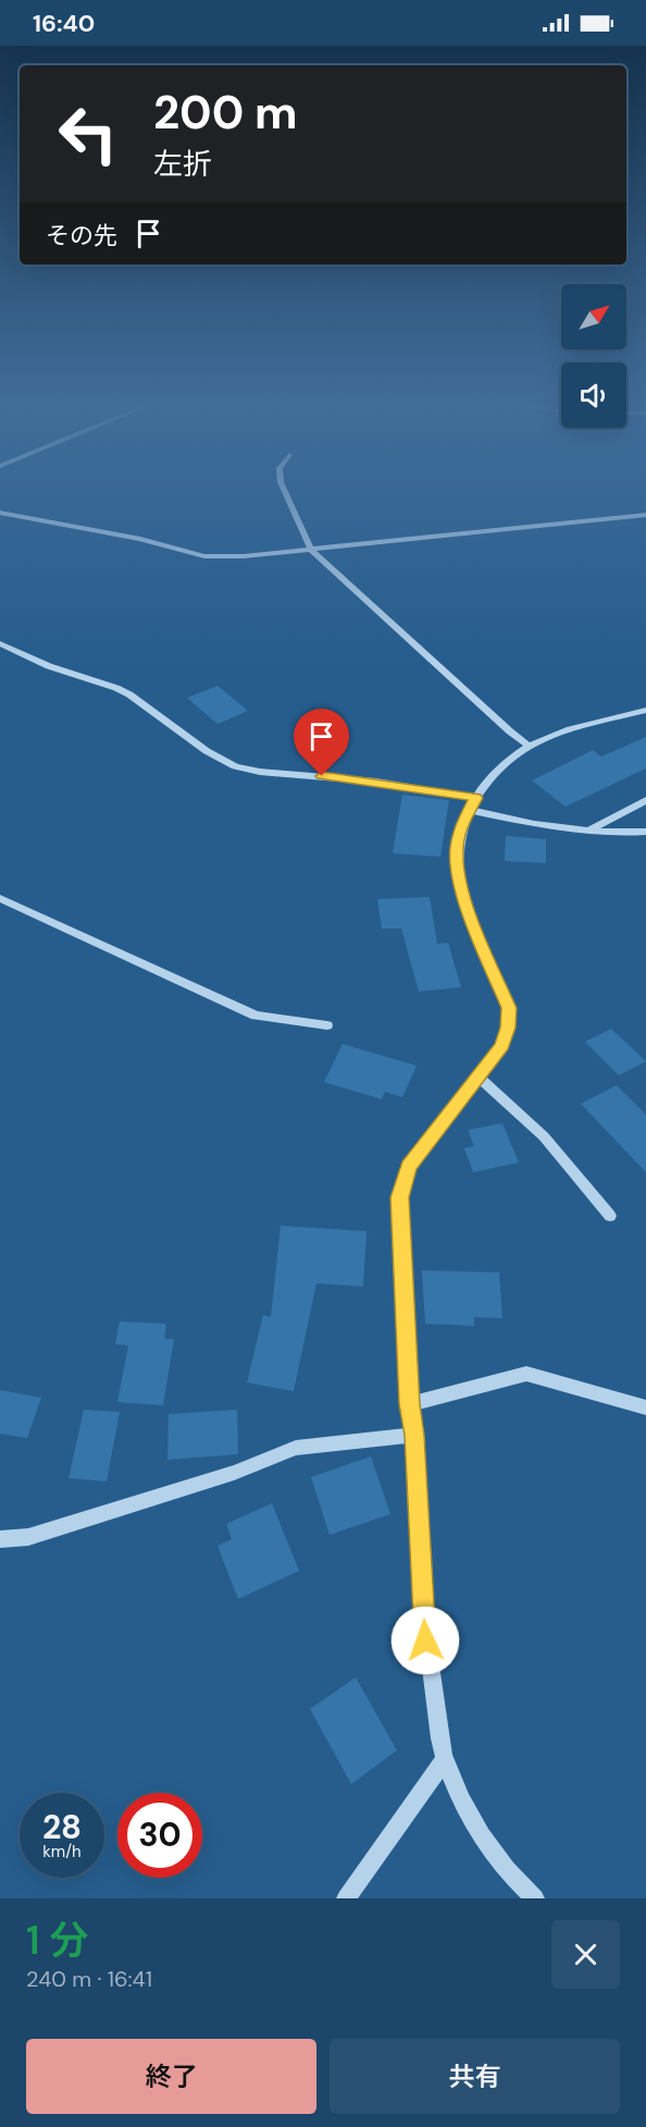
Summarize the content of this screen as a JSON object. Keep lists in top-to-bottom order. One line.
{"north":"top right","page":{"status":"16:40","turn":["200 m","左折"],"then":"その先","speed":"28 km/h","limit":"30","heading":["1 分","240 m · 16:41"],"buttons":["終了","共有"]}}
